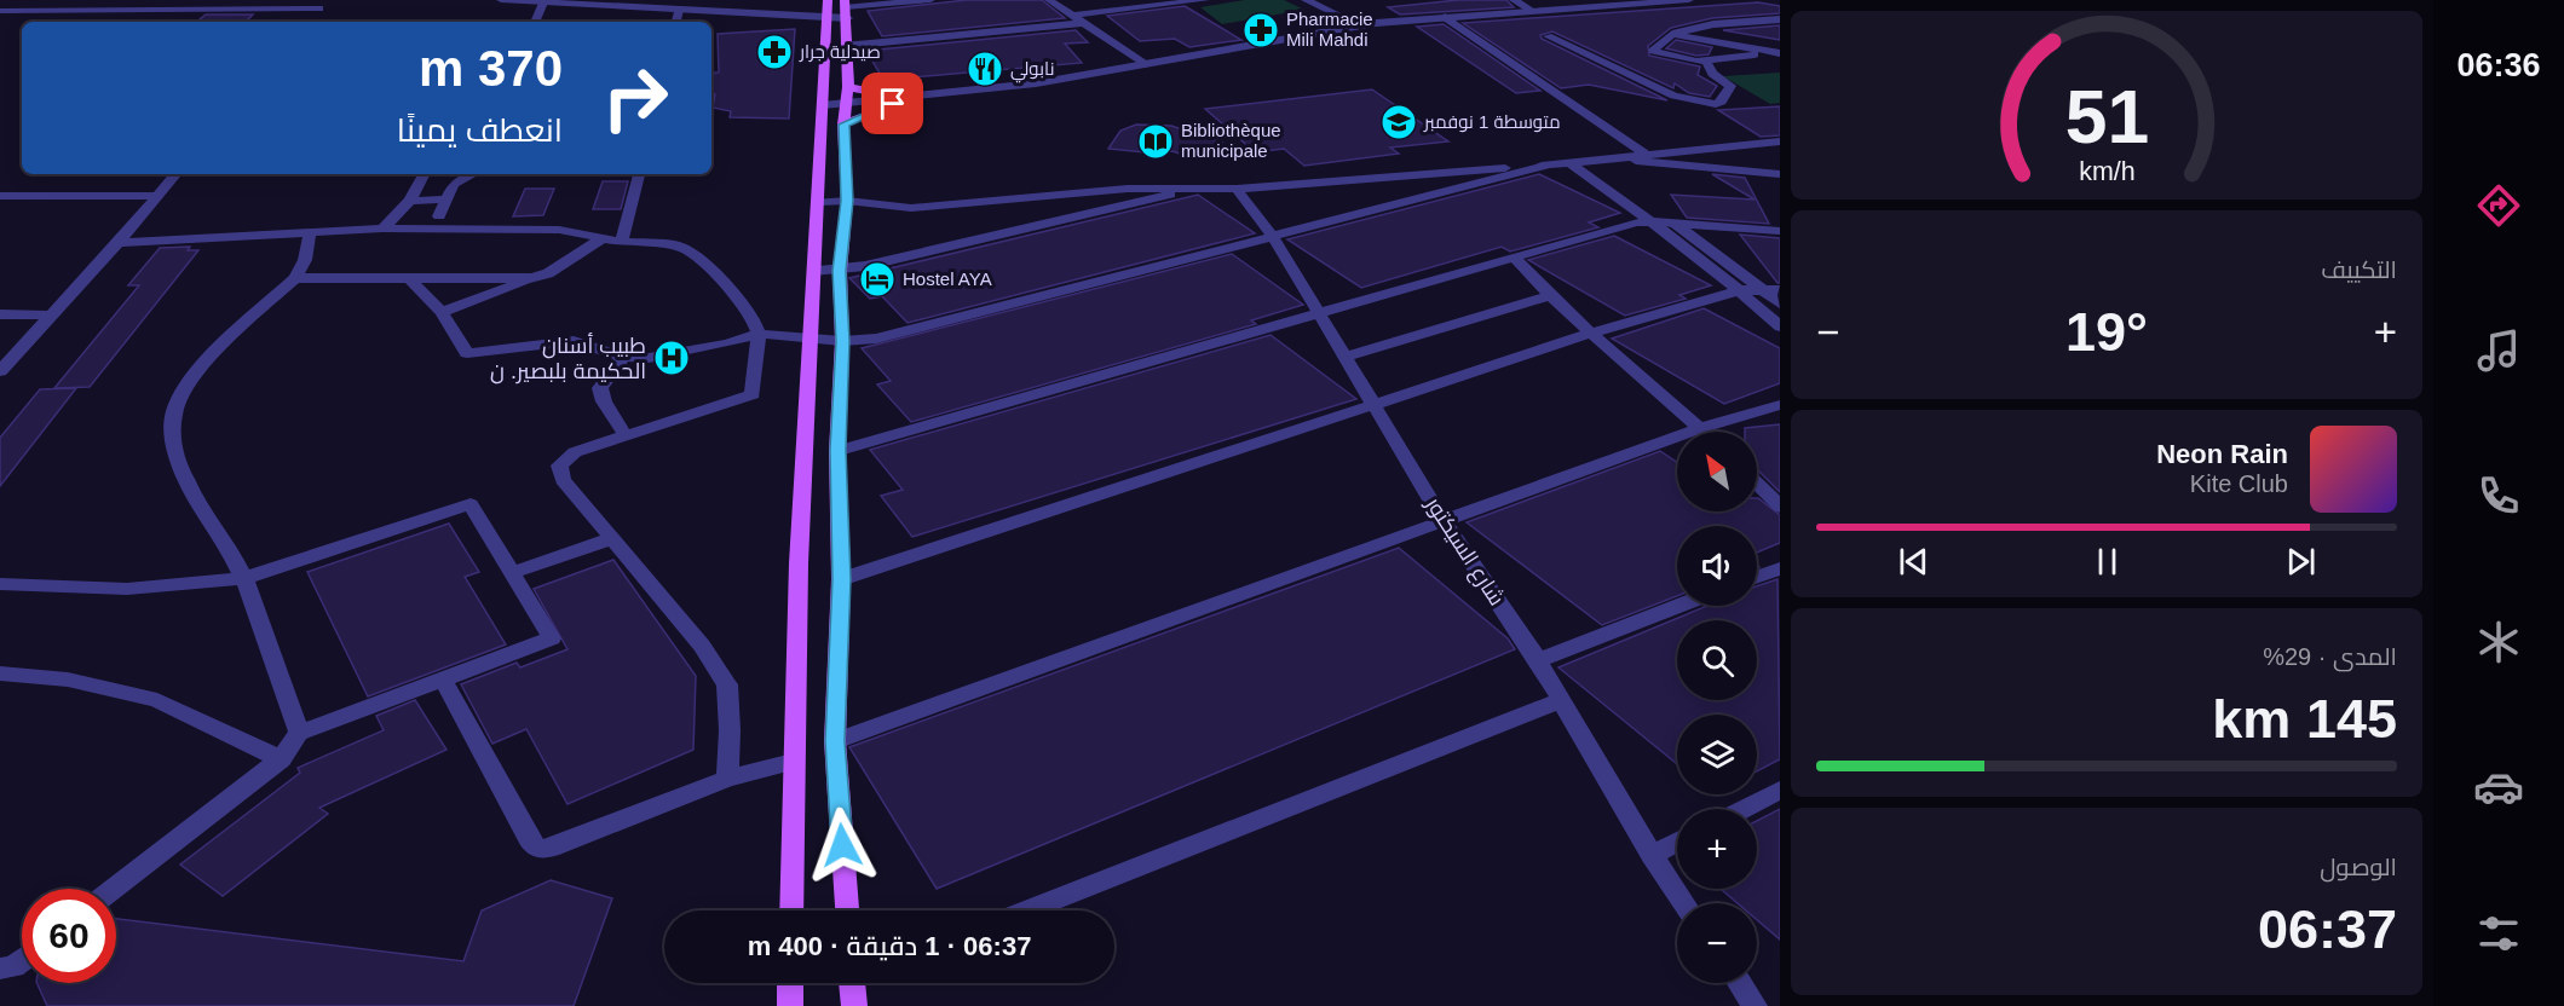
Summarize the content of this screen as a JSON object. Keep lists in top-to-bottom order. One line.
{"streets":{"street":["شارع السيكتور"]},"places":{"pharmacy":["Pharmacie Mili Mahdi","صيدلية جرار"],"restaurant":["نابولي"],"school or university":["متوسطة 1 نوفمبر"],"library":["Bibliothèque municipale"],"hotel":["Hostel AYA"],"hospital":["طبيب أسنان الحكيمة بلبصير. ن"]},"north":"top left","page":{"tabs":"06:36","turn":["370 m","انعطف يمينًا"],"tile":["التكييف",["المدى · 29%","145 km"],["الوصول","06:37"]],"heat":["−","19°","+"],"song":["Neon Rain","Kite Club"],"map_buttons":["+","−"],"limit":"60","trip":"06:37 · 1 دقيقة · 400 m","gauge":["51","km/h"]}}
